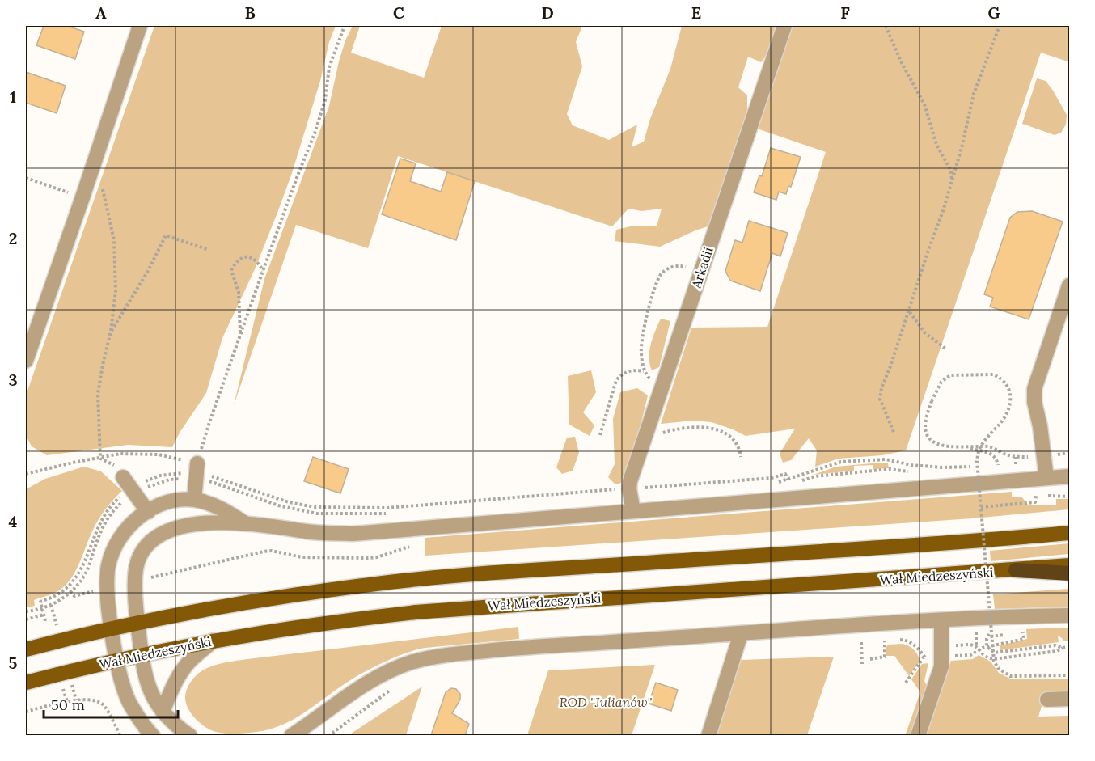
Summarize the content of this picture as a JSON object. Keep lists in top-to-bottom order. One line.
{"streets":{"main road":["Wał Miedzeszyński"],"street":["Arkadii"]},"parks":["ROD \"Julianów\""],"scale_bar":"50 m","grid":{"columns":["A","B","C","D","E","F","G"],"rows":["1","2","3","4","5"]}}
